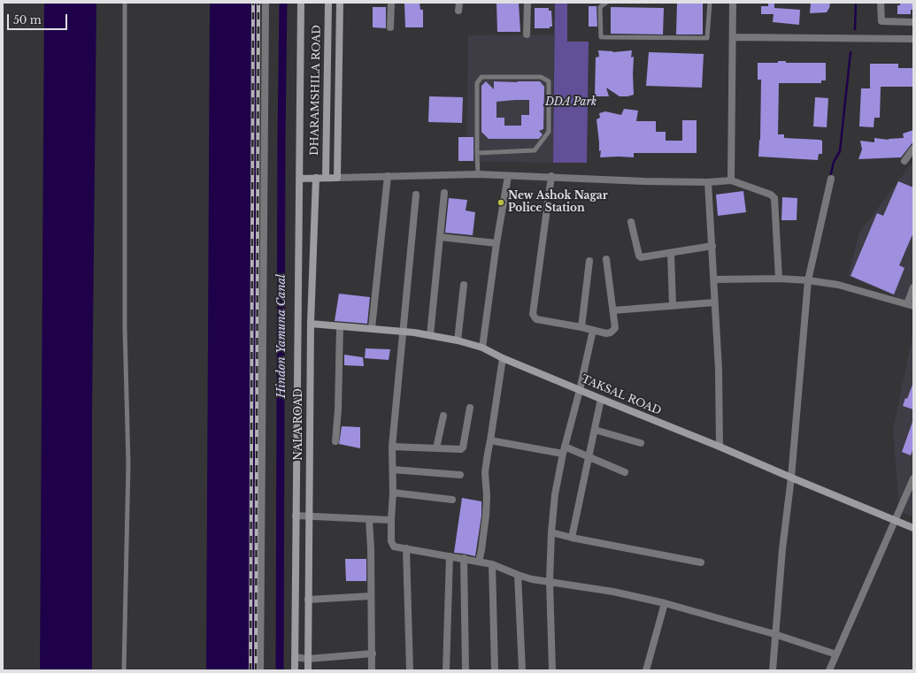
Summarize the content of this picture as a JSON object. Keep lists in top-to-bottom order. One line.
{"streets":{"street":["DHARAMSHILA ROAD","TAKSAL ROAD","NALA ROAD"]},"crossings":[["TAKSAL ROAD","NALA ROAD"]],"water":["Hindon Yamuna Canal"],"parks":["DDA Park"],"places":["New Ashok Nagar Police Station"],"scale_bar":"50 m"}
